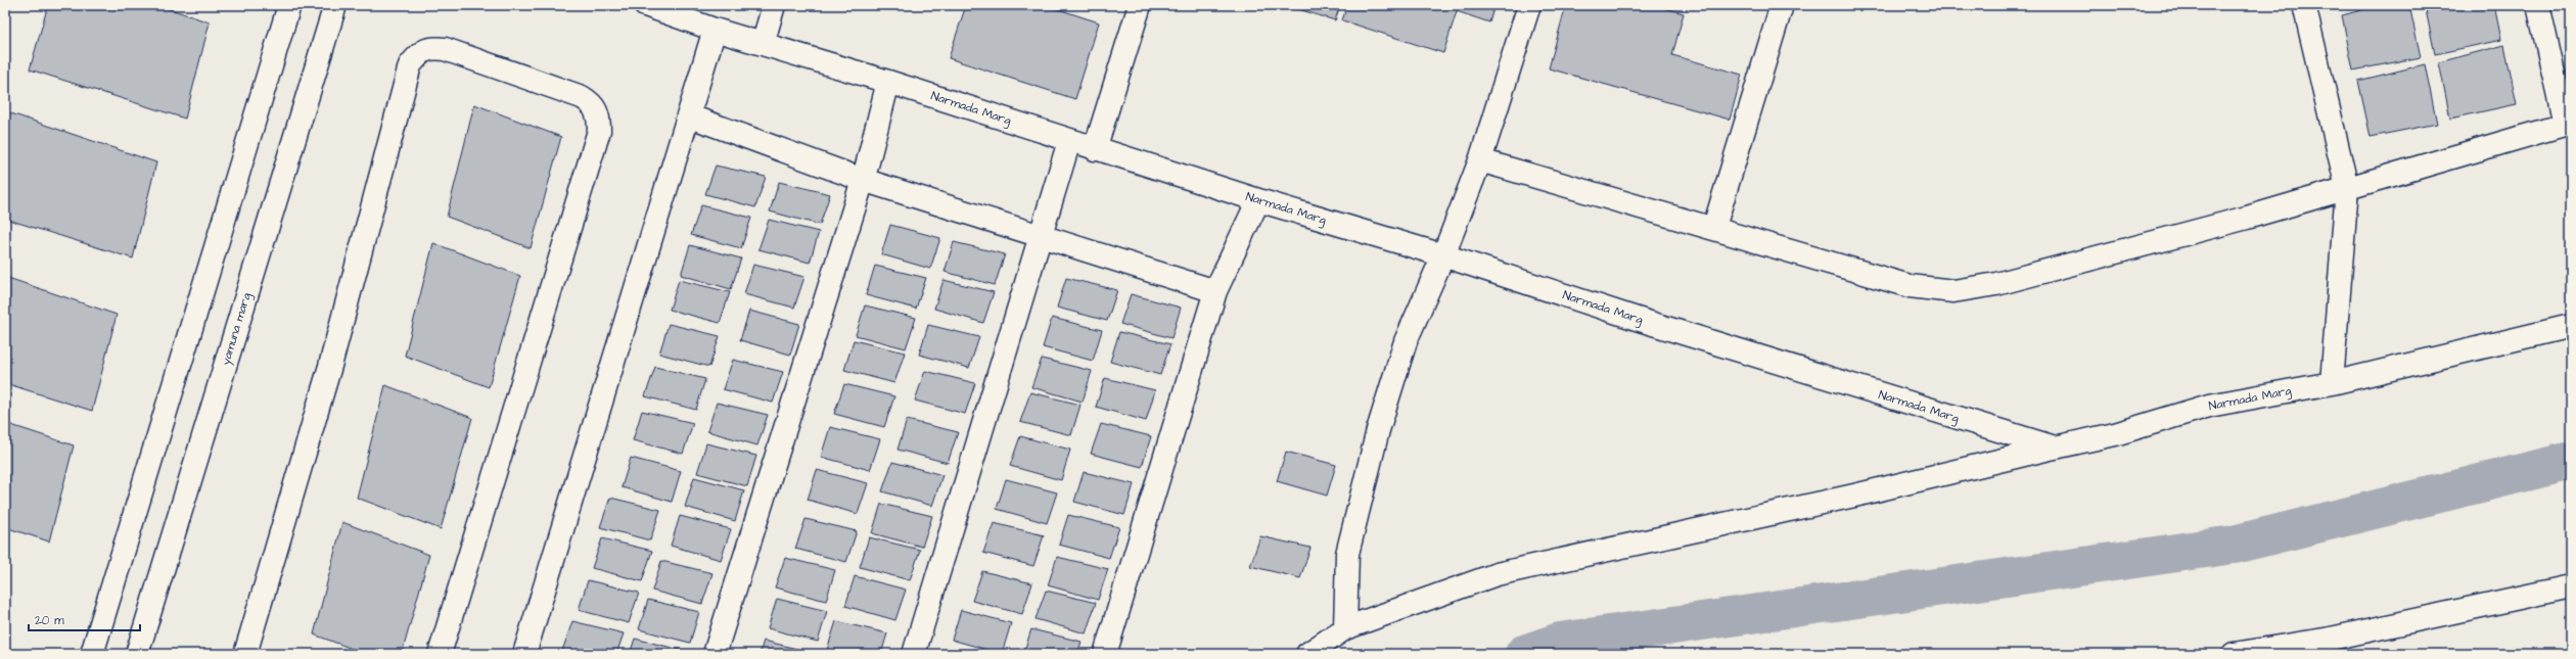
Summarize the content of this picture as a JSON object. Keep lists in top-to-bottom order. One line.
{"streets":{"street":["Narmada Marg","yamuna marg"]},"scale_bar":"20 m"}
